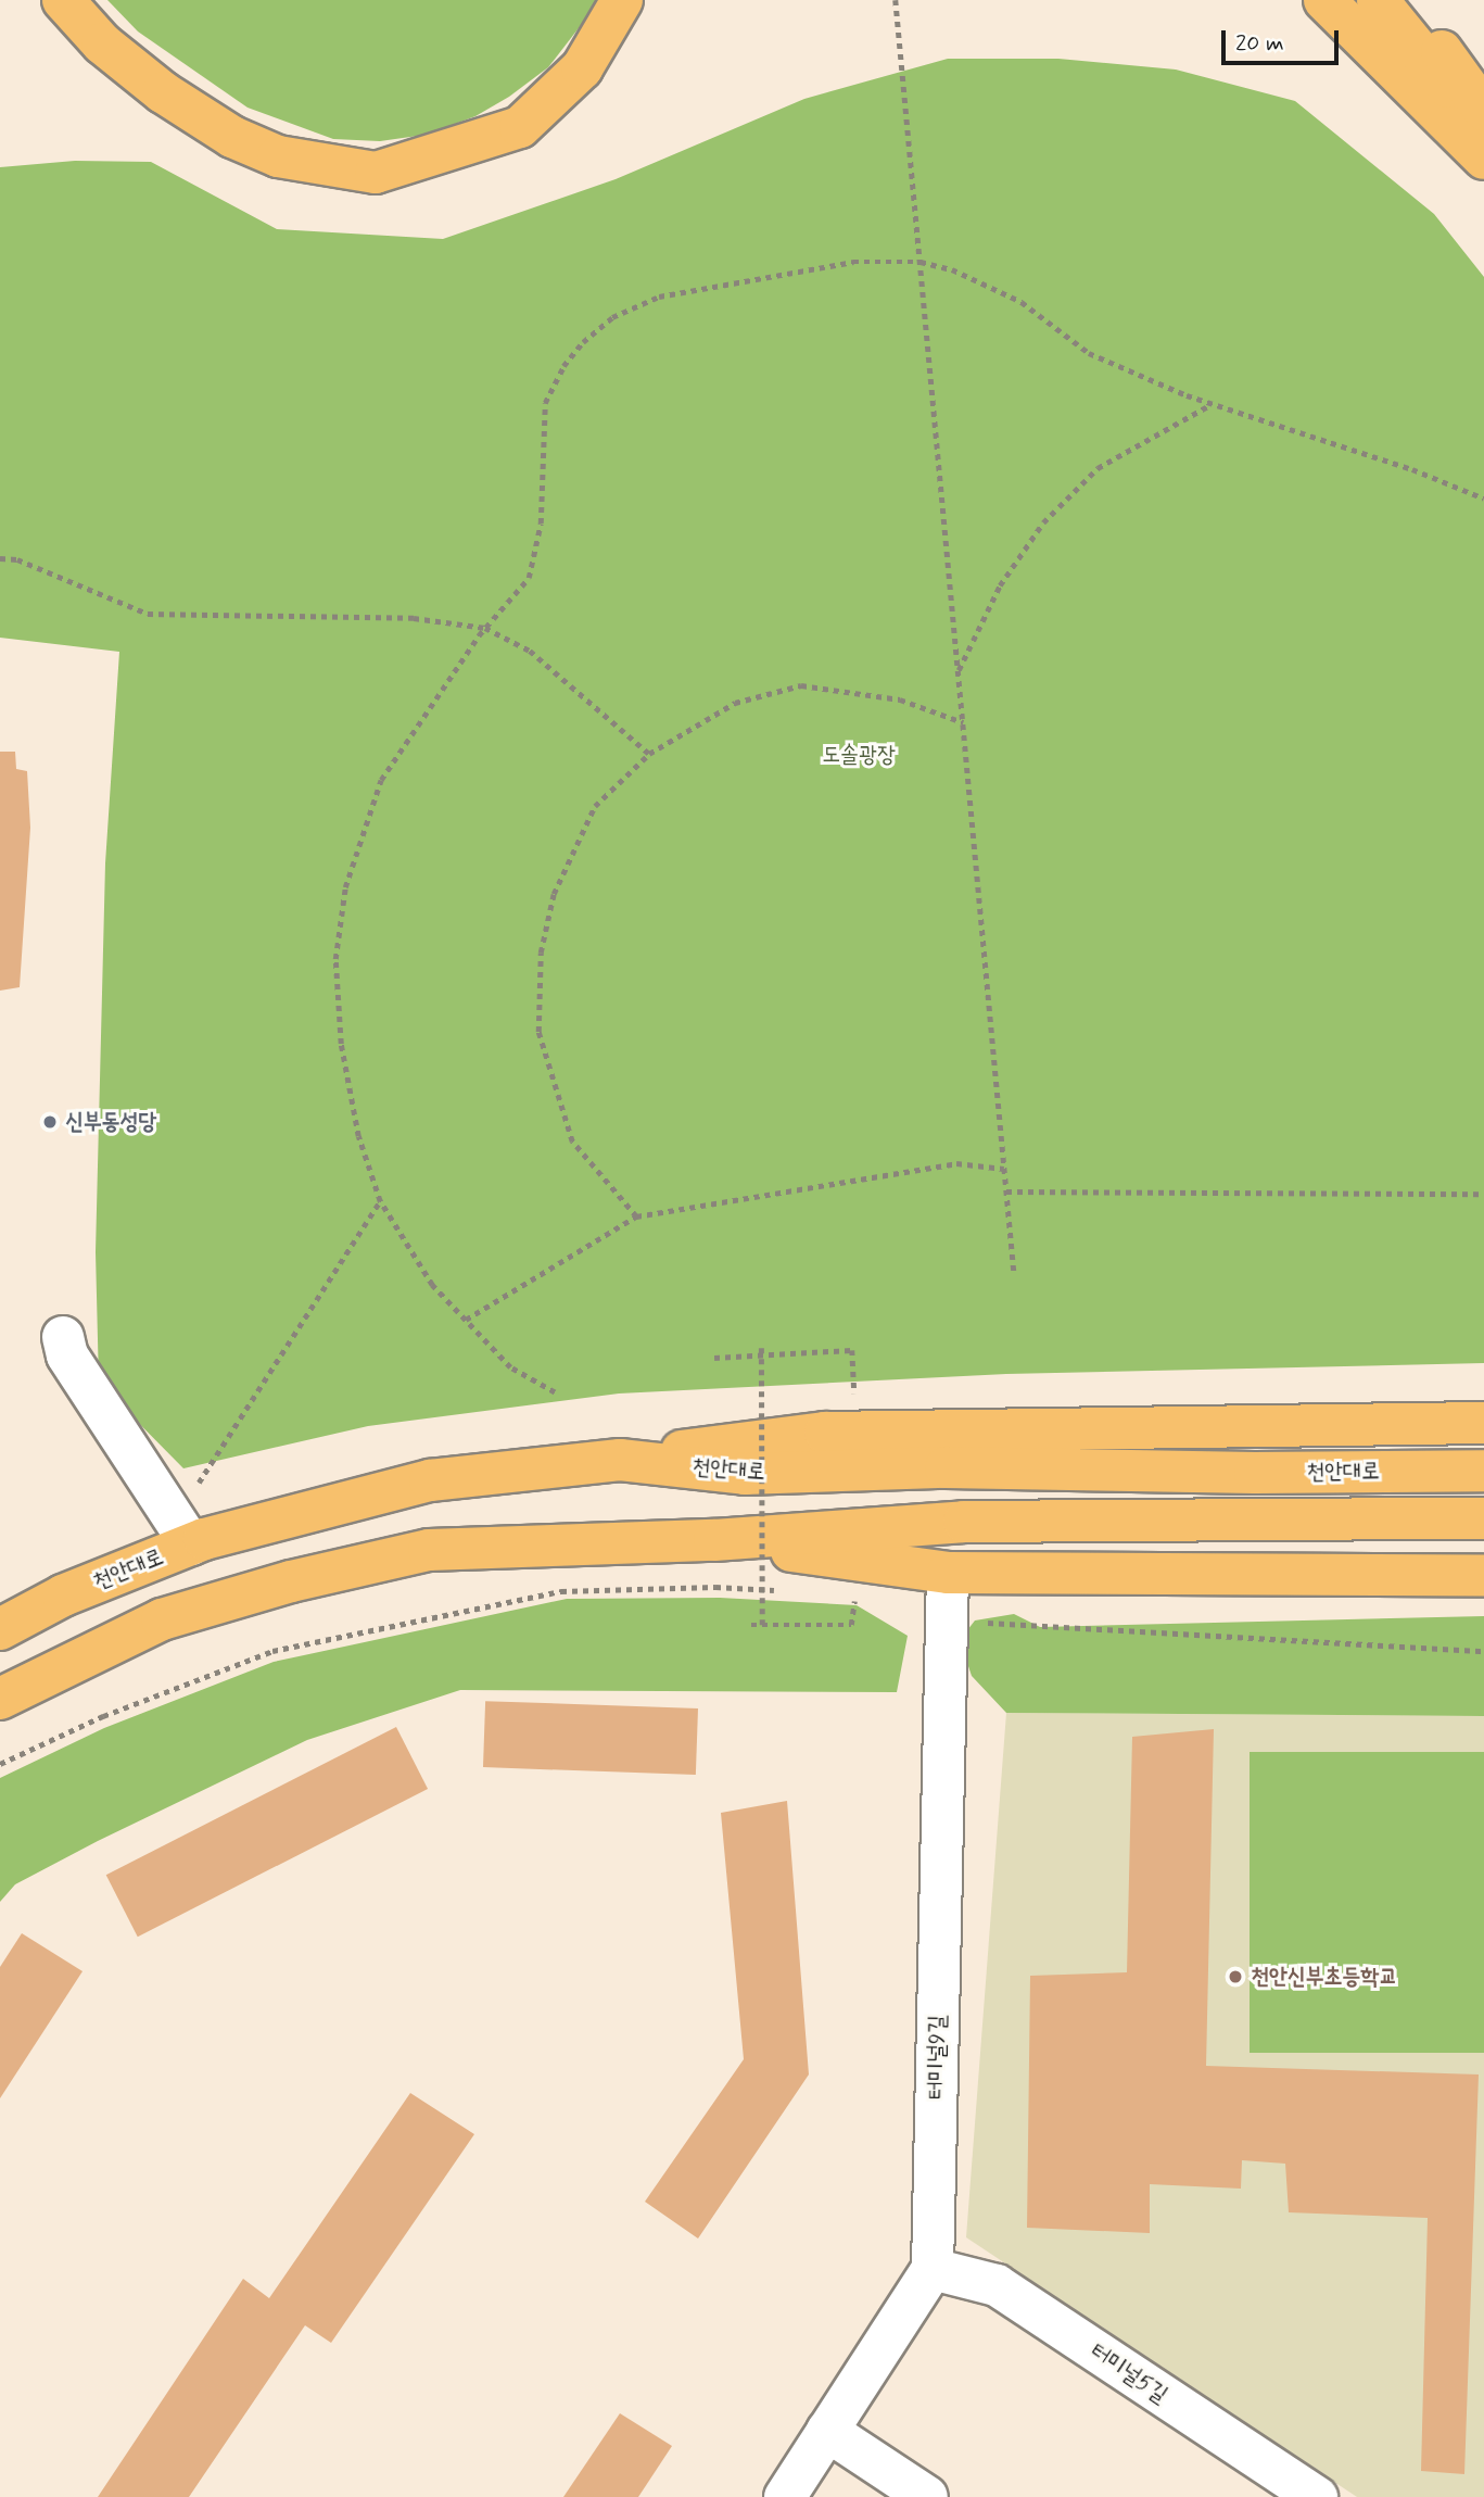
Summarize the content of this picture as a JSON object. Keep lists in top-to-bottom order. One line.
{"streets":{"main road":["천안대로"],"street":["터미널9길","터미널5길"]},"crossings":[["터미널9길","터미널5길"]],"parks":["도솔광장"],"places":["신부동성당","천안신부초등학교"],"scale_bar":"20 m"}
